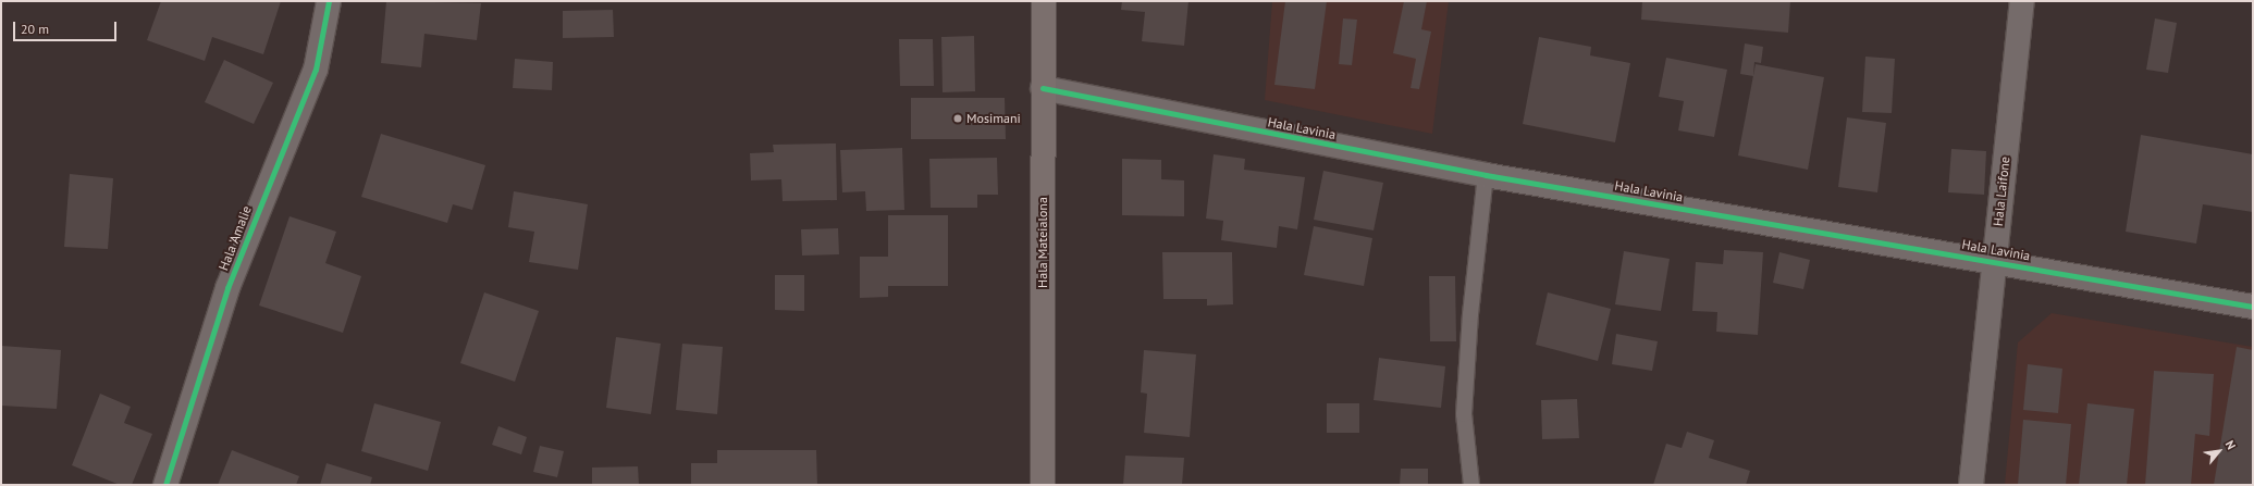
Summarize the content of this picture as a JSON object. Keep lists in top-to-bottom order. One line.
{"streets":{"main road":["Hala Mateialona"],"street":["Hala Lavinia","Hala Laifone","Hala 'Amalie"]},"crossings":[["Hala Lavinia","Hala Laifone"],["Hala Lavinia","Hala Mateialona"]],"places":["Mosimani"],"scale_bar":"20 m","north":"top right"}
